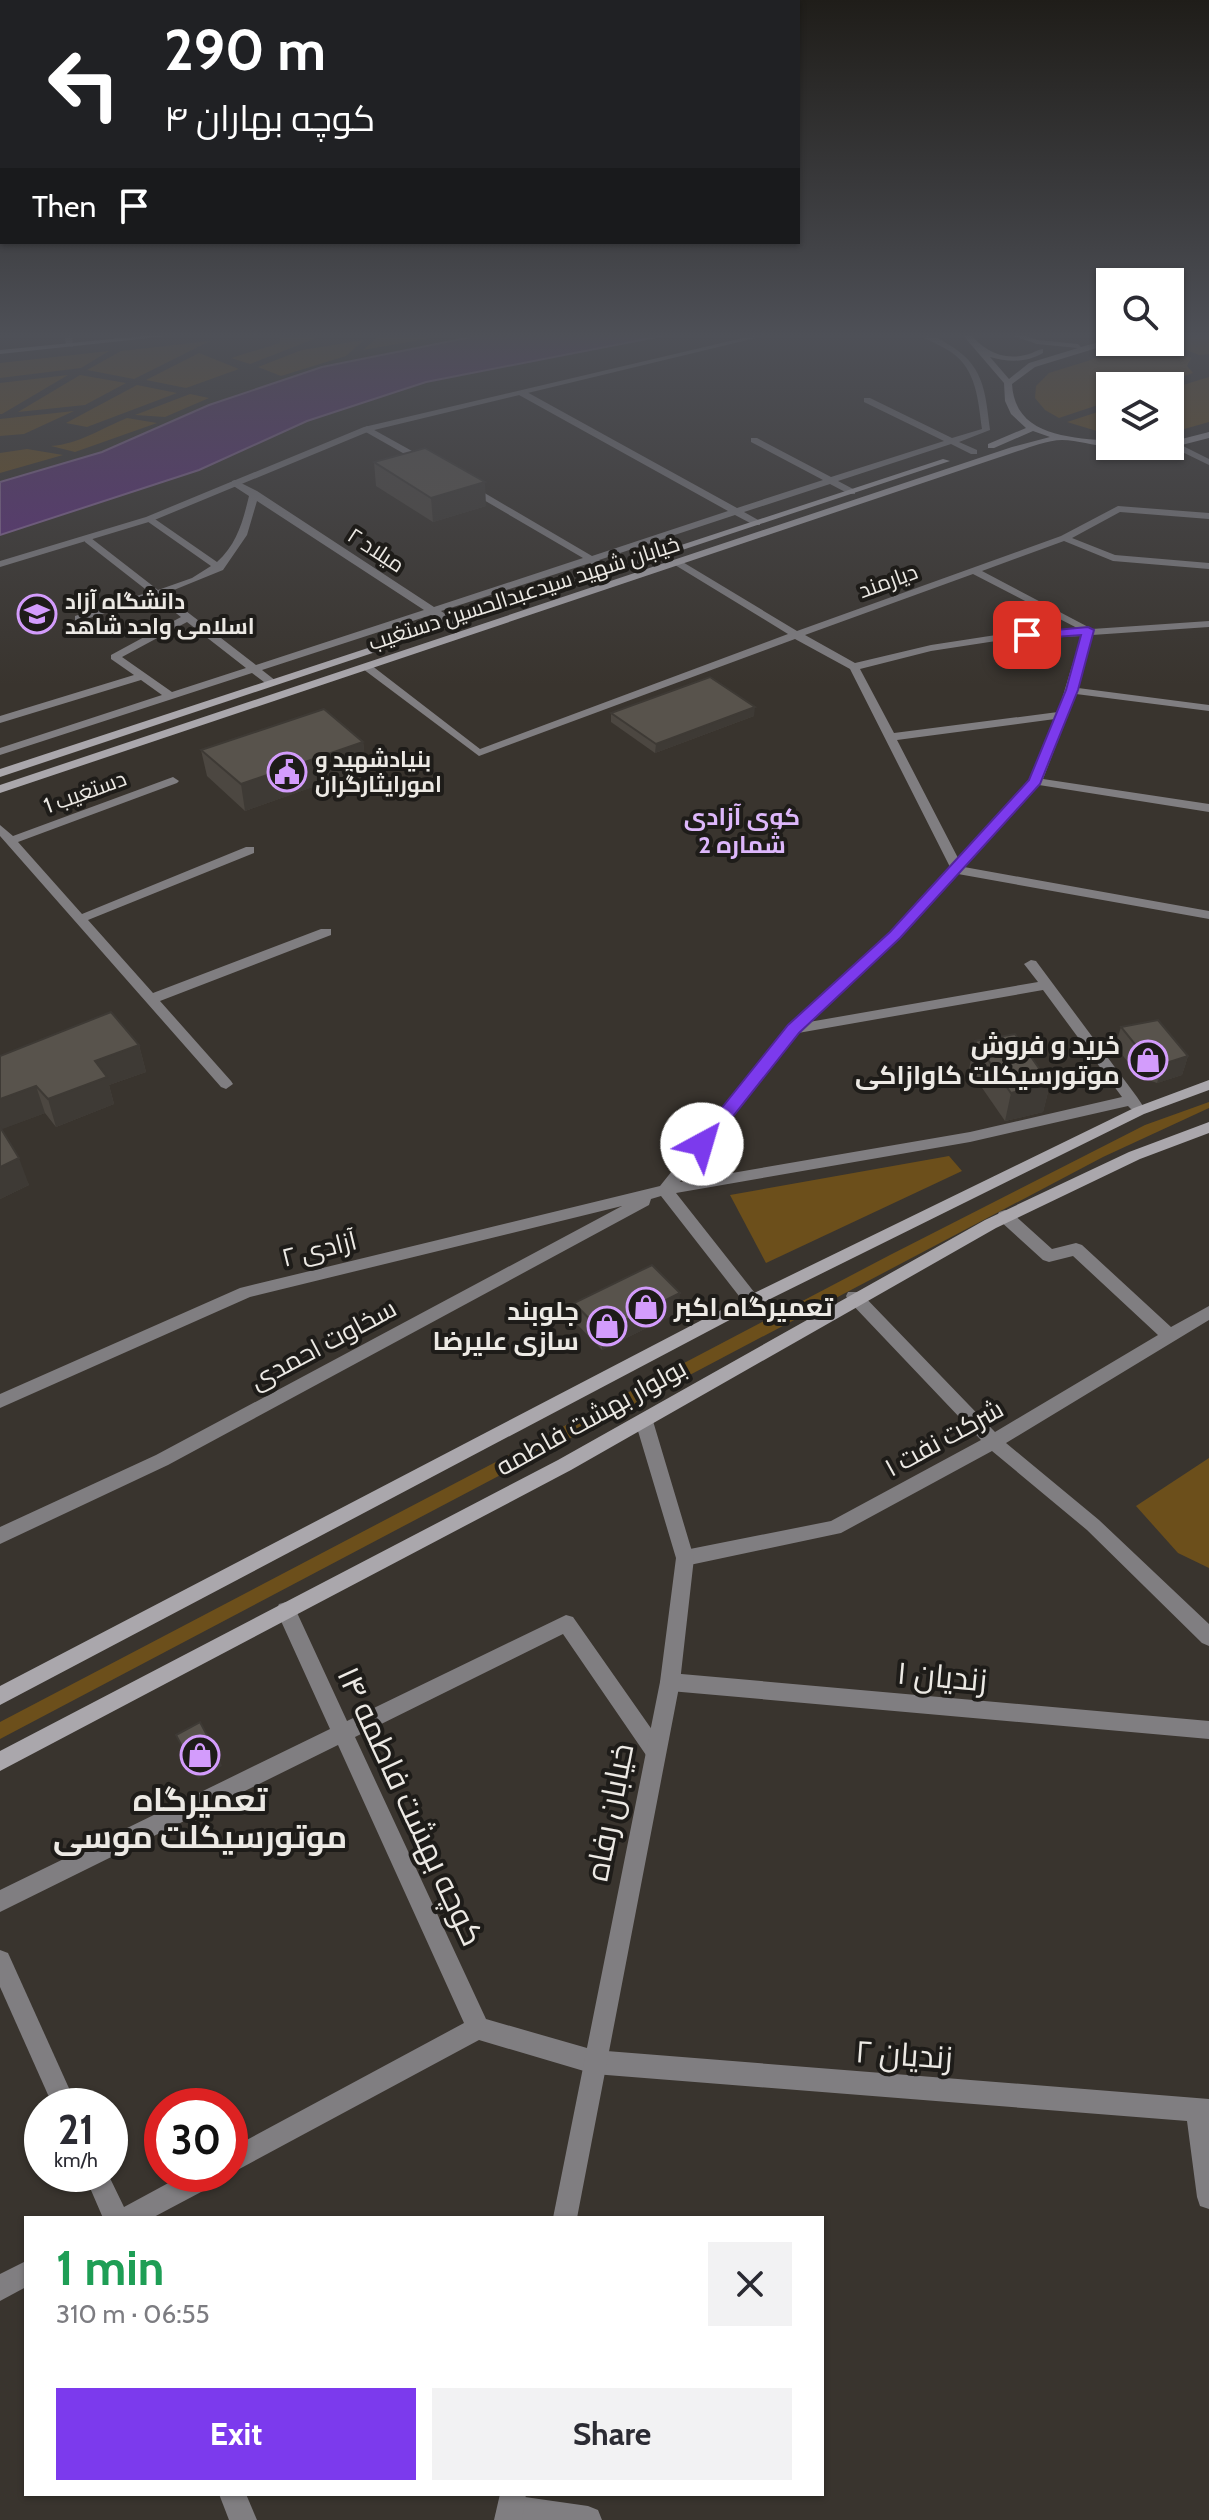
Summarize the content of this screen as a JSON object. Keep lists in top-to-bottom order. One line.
{"streets":{"main road":["خیابان شهید سیدعبدالحسین دستغیب","بولوار بهشت فاطمه"],"street":["میلاد ۲","دیارمند","دستغیب 1","آزادی ۲","سخاوت احمدی","شرکت نفت ۱","زندیان ۱","کوچه بهشت فاطمه ۱۴","خیابان رفاه","زندیان ۲"]},"crossings":[["میلاد ۲","خیابان شهید سیدعبدالحسین دستغیب"],["دیارمند","خیابان شهید سیدعبدالحسین دستغیب"],["آزادی ۲","سخاوت احمدی"],["بولوار بهشت فاطمه","کوچه بهشت فاطمه ۱۴"],["بولوار بهشت فاطمه","خیابان رفاه"],["شرکت نفت ۱","خیابان رفاه"],["زندیان ۱","خیابان رفاه"],["کوچه بهشت فاطمه ۱۴","زندیان ۲"],["خیابان رفاه","زندیان ۲"]],"districts":["کوی آزادی شماره 2"],"places":{"school or university":["دانشگاه آزاد اسلامی واحد شاهد"],"public building":["بنیادشهید و امورایثارگران"],"shop":["خرید و فروش موتورسیکلت کاوازاکی","تعمیرگاه اکبر","جلوبند سازی علیرضا","تعمیرگاه موتورسیکلت موسی"]},"page":{"turn":["290 m","کوچه بهاران ۴"],"then":"Then","speed":"21 km/h","limit":"30","heading":["1 min","310 m · 06:55"],"buttons":["Exit","Share"]}}
